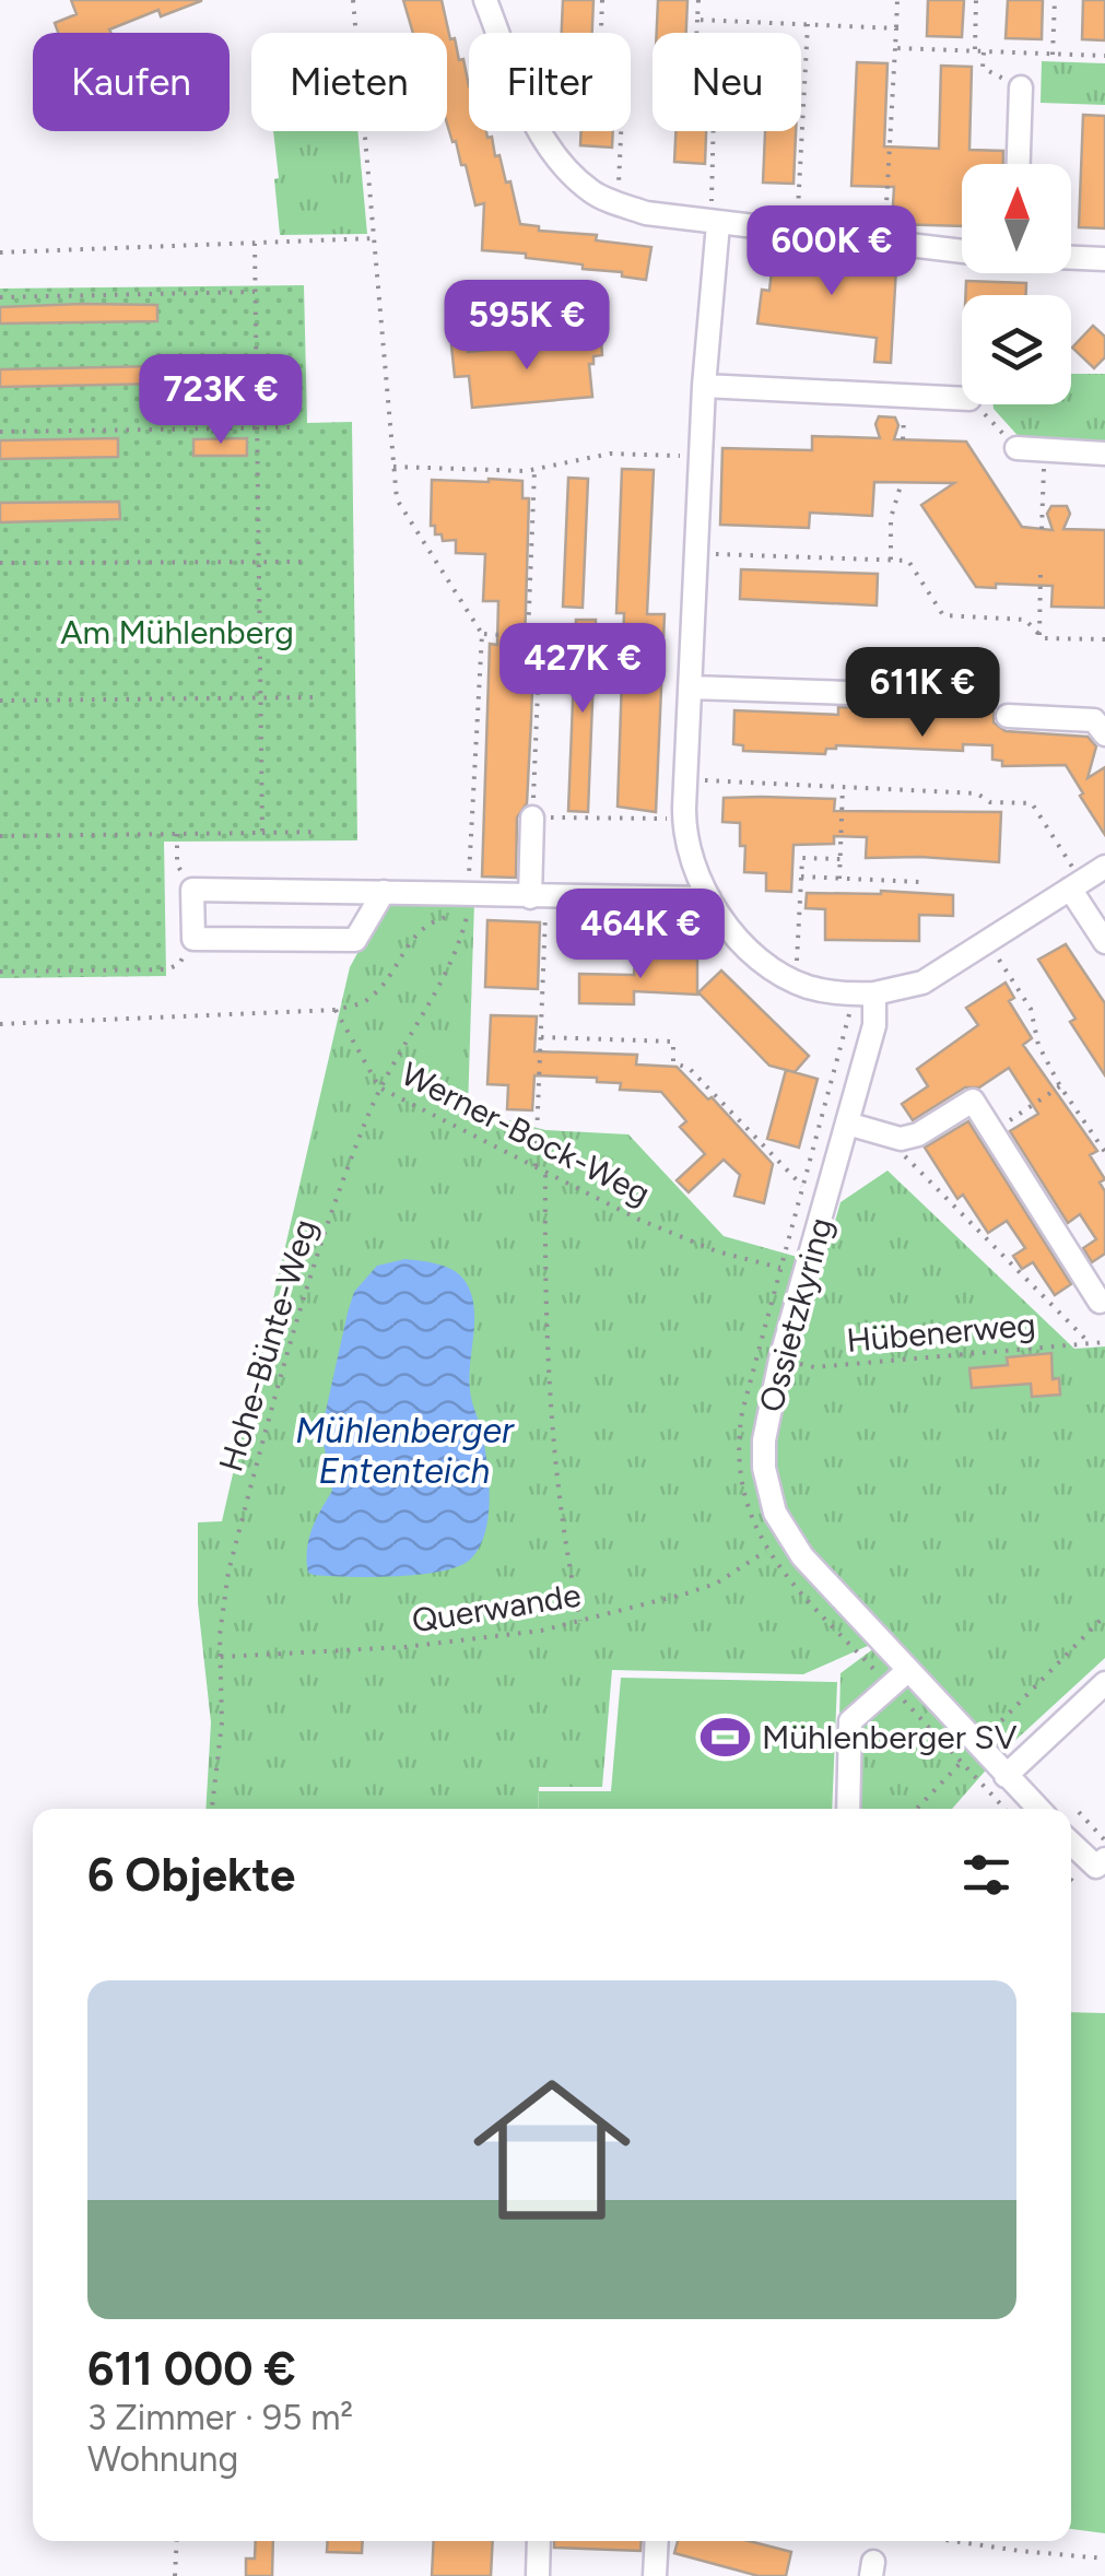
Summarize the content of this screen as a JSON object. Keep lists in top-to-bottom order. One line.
{"streets":{"street":["Ossietzkyring"],"path":["Werner-Bock-Weg","Hübenerweg","Hohe-Bünte-Weg","Querwande"]},"crossings":[["Werner-Bock-Weg","Ossietzkyring"],["Werner-Bock-Weg","Hohe-Bünte-Weg"],["Ossietzkyring","Hübenerweg"],["Hohe-Bünte-Weg","Querwande"]],"water":["Mühlenberger Ententeich"],"parks":["Am Mühlenberg"],"places":{"sports":["Mühlenberger SV"]},"north":"top","page":{"chip":["Kaufen","Mieten","Filter","Neu"],"price":["600K €","595K €","723K €","427K €","611K €","464K €"],"heading":"6 Objekte","list":[{"name":"611 000 €","note":"3 Zimmer · 95 m² · Wohnung"}]}}
